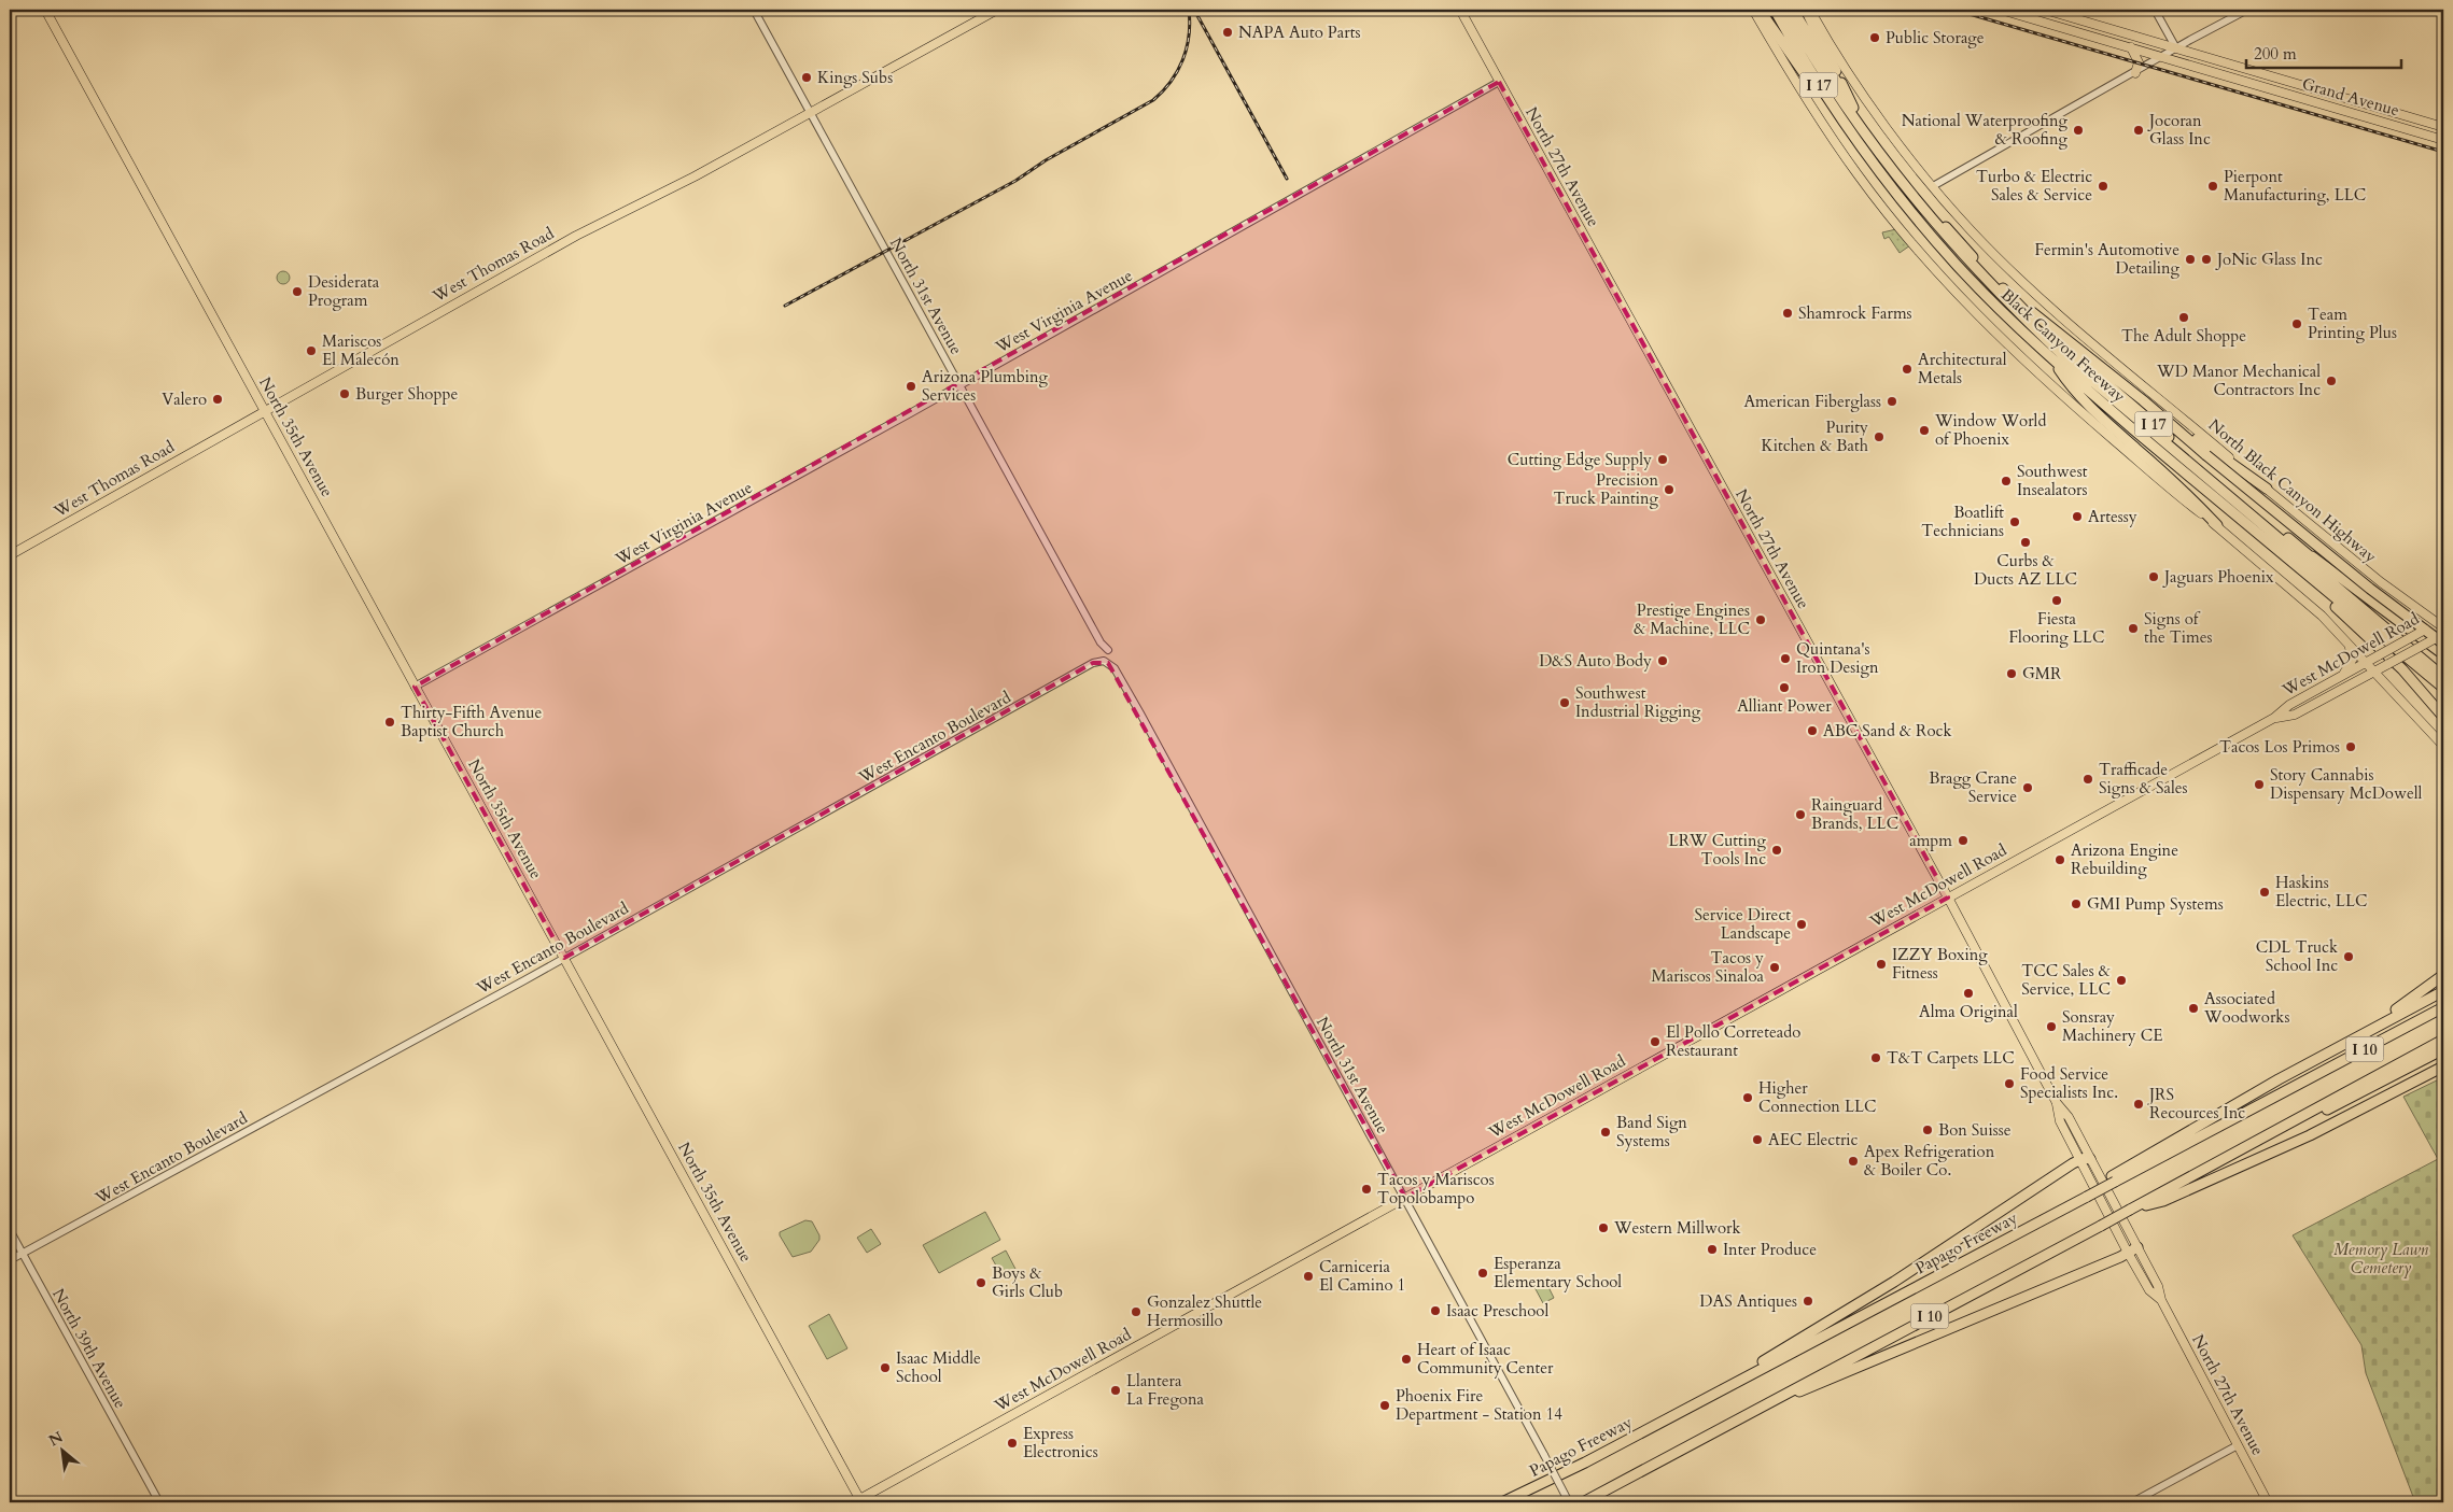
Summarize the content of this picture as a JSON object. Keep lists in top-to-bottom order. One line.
{"streets":{"highway":["I 17","Black Canyon Freeway","I 10","Papago Freeway"],"main road":["Grand Avenue","North 27th Avenue","West Thomas Road","North 35th Avenue","North Black Canyon Highway","West McDowell Road"],"street":["North 31st Avenue","West Virginia Avenue","West Encanto Boulevard","North 39th Avenue"]},"crossings":[["North 27th Avenue","West Virginia Avenue"],["North 27th Avenue","West McDowell Road"],["West Thomas Road","North 31st Avenue"],["West Thomas Road","North 35th Avenue"],["North 31st Avenue","West Virginia Avenue"],["North 31st Avenue","West McDowell Road"],["North 31st Avenue","West Encanto Boulevard"],["West Virginia Avenue","North 35th Avenue"],["North 35th Avenue","West McDowell Road"],["North 35th Avenue","West Encanto Boulevard"],["North Black Canyon Highway","West McDowell Road"],["West Encanto Boulevard","North 39th Avenue"]],"parks":["Memory Lawn Cemetery"],"places":["NAPA Auto Parts","Public Storage","Kings Subs","National Waterproofing & Roofing","Jocoran Glass Inc","Turbo & Electric Sales & Service","Pierpont Manufacturing, LLC","Fermin's Automotive Detailing","JoNic Glass Inc","Desiderata Program","Shamrock Farms","The Adult Shoppe","Team Printing Plus","Mariscos El Malecón","Architectural Metals","WD Manor Mechanical Contractors Inc","Arizona Plumbing Services","Burger Shoppe","Valero","American Fiberglass","Window World of Phoenix","Purity Kitchen & Bath","Cutting Edge Supply","Southwest Insealators","Precision Truck Painting","Artessy","Boatlift Technicians","Curbs & Ducts AZ LLC","Jaguars Phoenix","Fiesta Flooring LLC","Prestige Engines & Machine, LLC","Signs of the Times","Quintana's Iron Design","D&S Auto Body","GMR","Alliant Power","Southwest Industrial Rigging","Thirty-Fifth Avenue Baptist Church","ABC Sand & Rock","Tacos Los Primos","Trafficade Signs & Sales","Story Cannabis Dispensary McDowell","Bragg Crane Service","Rainguard Brands, LLC","ampm","LRW Cutting Tools Inc","Arizona Engine Rebuilding","Haskins Electric, LLC","GMI Pump Systems","Service Direct Landscape","CDL Truck School Inc","IZZY Boxing Fitness","Tacos y Mariscos Sinaloa","TCC Sales & Service, LLC","Alma Original","Associated Woodworks","Sonsray Machinery CE","El Pollo Correteado Restaurant","T&T Carpets LLC","Food Service Specialists Inc.","Higher Connection LLC","JRS Recources Inc","Bon Suisse","Band Sign Systems","AEC Electric","Apex Refrigeration & Boiler Co.","Tacos y Mariscos Topolobampo","Western Millwork","Inter Produce","Esperanza Elementary School","Carniceria El Camino 1","Boys & Girls Club","DAS Antiques","Isaac Preschool","Gonzalez Shuttle Hermosillo","Heart of Isaac Community Center","Isaac Middle School","Llantera La Fregona","Phoenix Fire Department - Station 14","Express Electronics"],"scale_bar":"200 m","north":"top left"}
